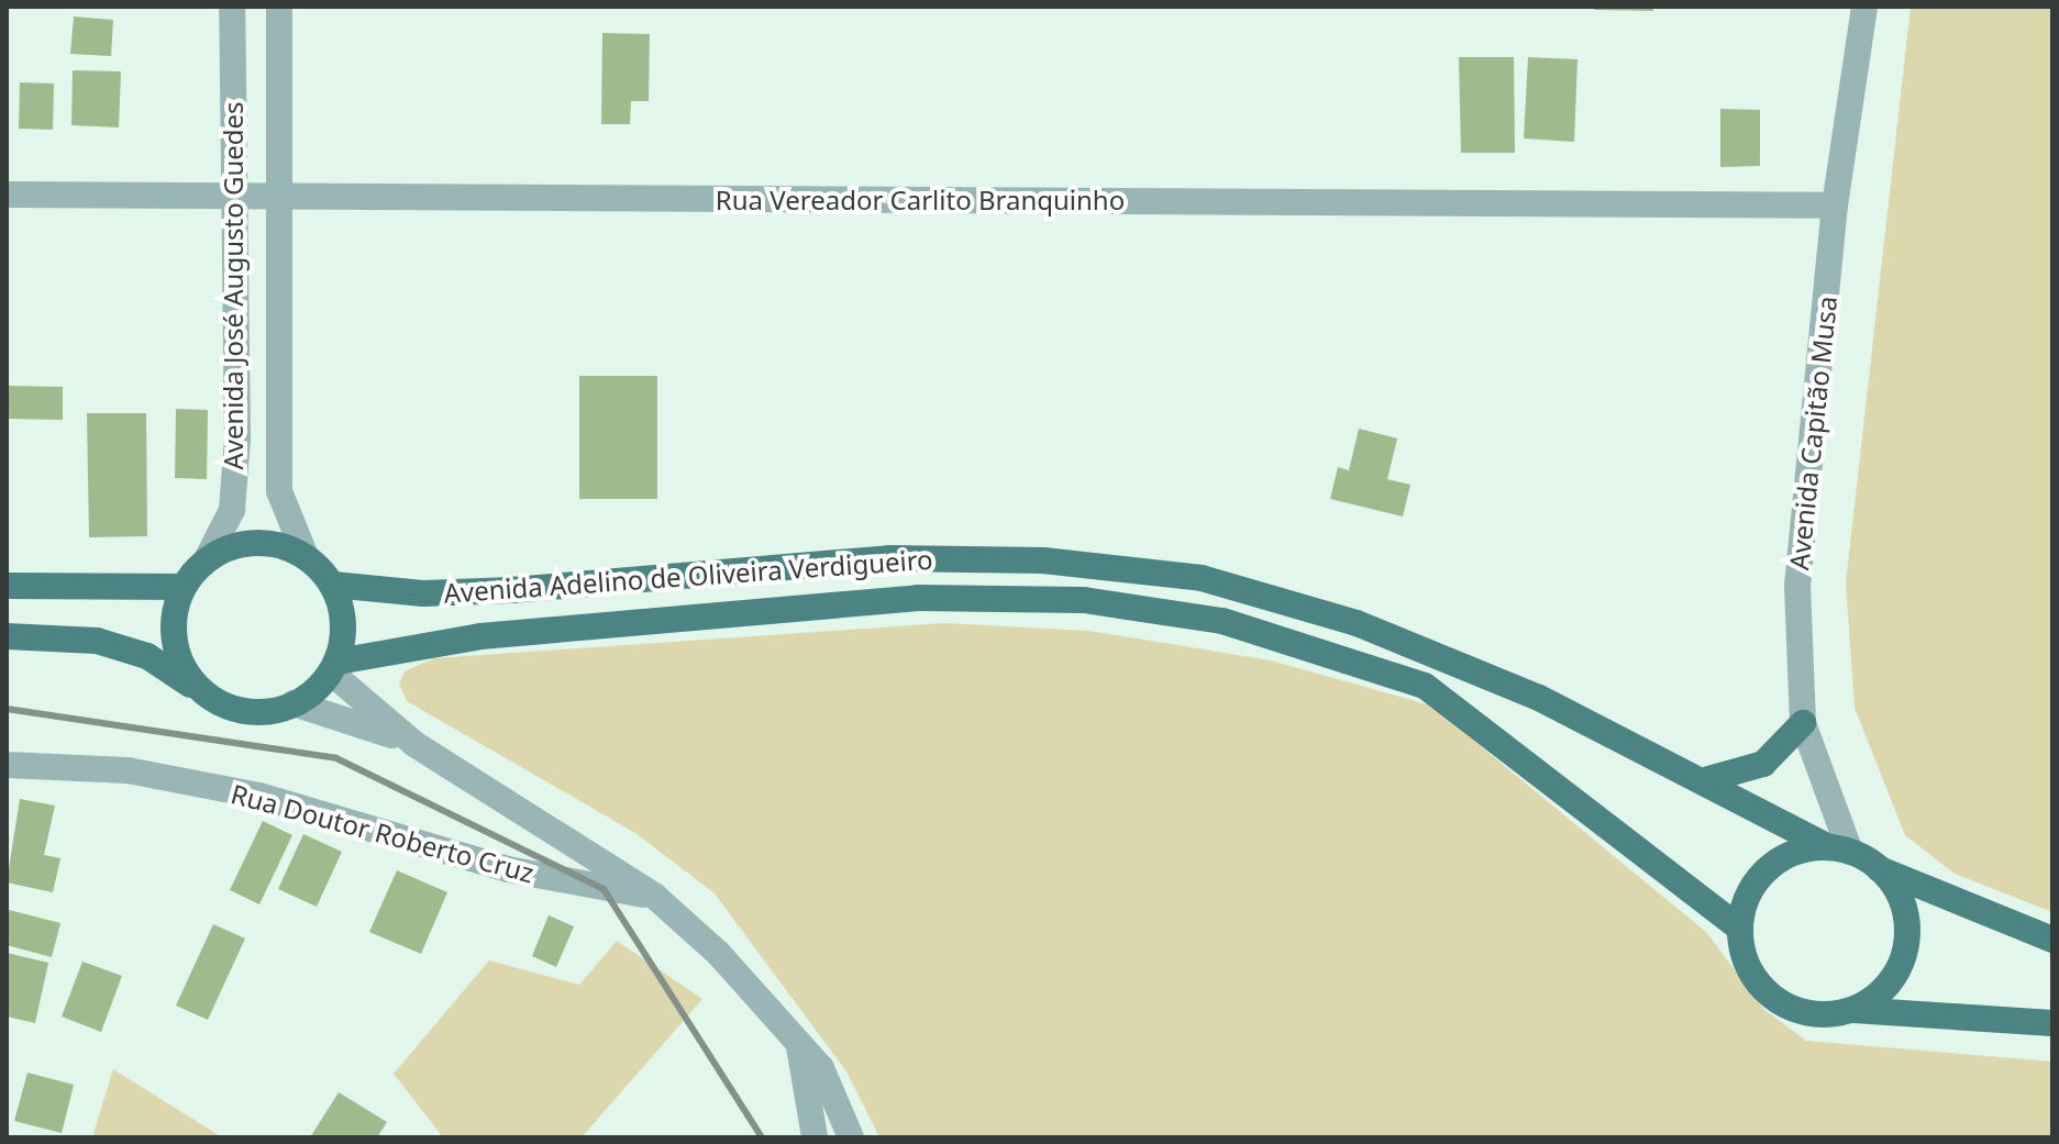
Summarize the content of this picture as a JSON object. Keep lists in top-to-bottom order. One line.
{"streets":{"main road":["Avenida Adelino de Oliveira Verdigueiro"],"street":["Rua Vereador Carlito Branquinho","Avenida José Augusto Guedes","Avenida Capitão Musa","Rua Doutor Roberto Cruz"]},"crossings":[["Rua Vereador Carlito Branquinho","Avenida José Augusto Guedes"],["Rua Vereador Carlito Branquinho","Avenida Capitão Musa"],["Avenida José Augusto Guedes","Avenida Adelino de Oliveira Verdigueiro"],["Avenida José Augusto Guedes","Rua Doutor Roberto Cruz"],["Avenida Capitão Musa","Avenida Adelino de Oliveira Verdigueiro"],["Avenida Adelino de Oliveira Verdigueiro","Rua Doutor Roberto Cruz"]]}
